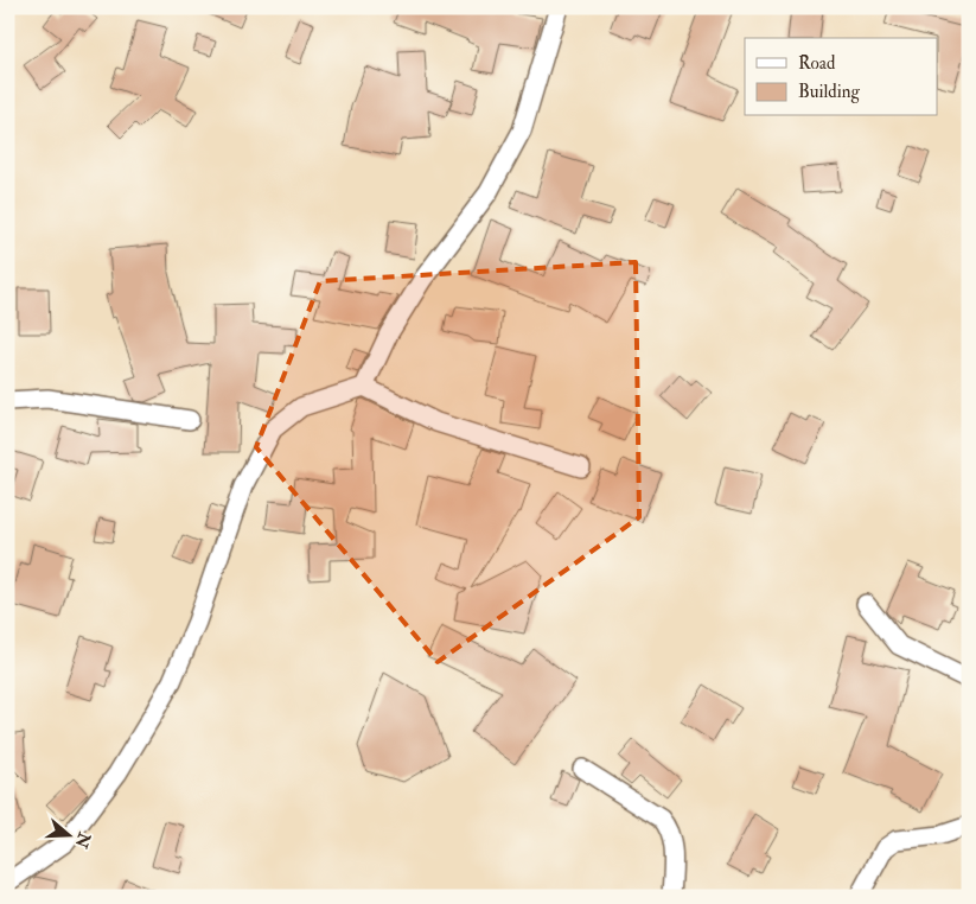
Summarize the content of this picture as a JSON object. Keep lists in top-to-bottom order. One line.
{"legend":["Road","Building"],"north":"right"}
